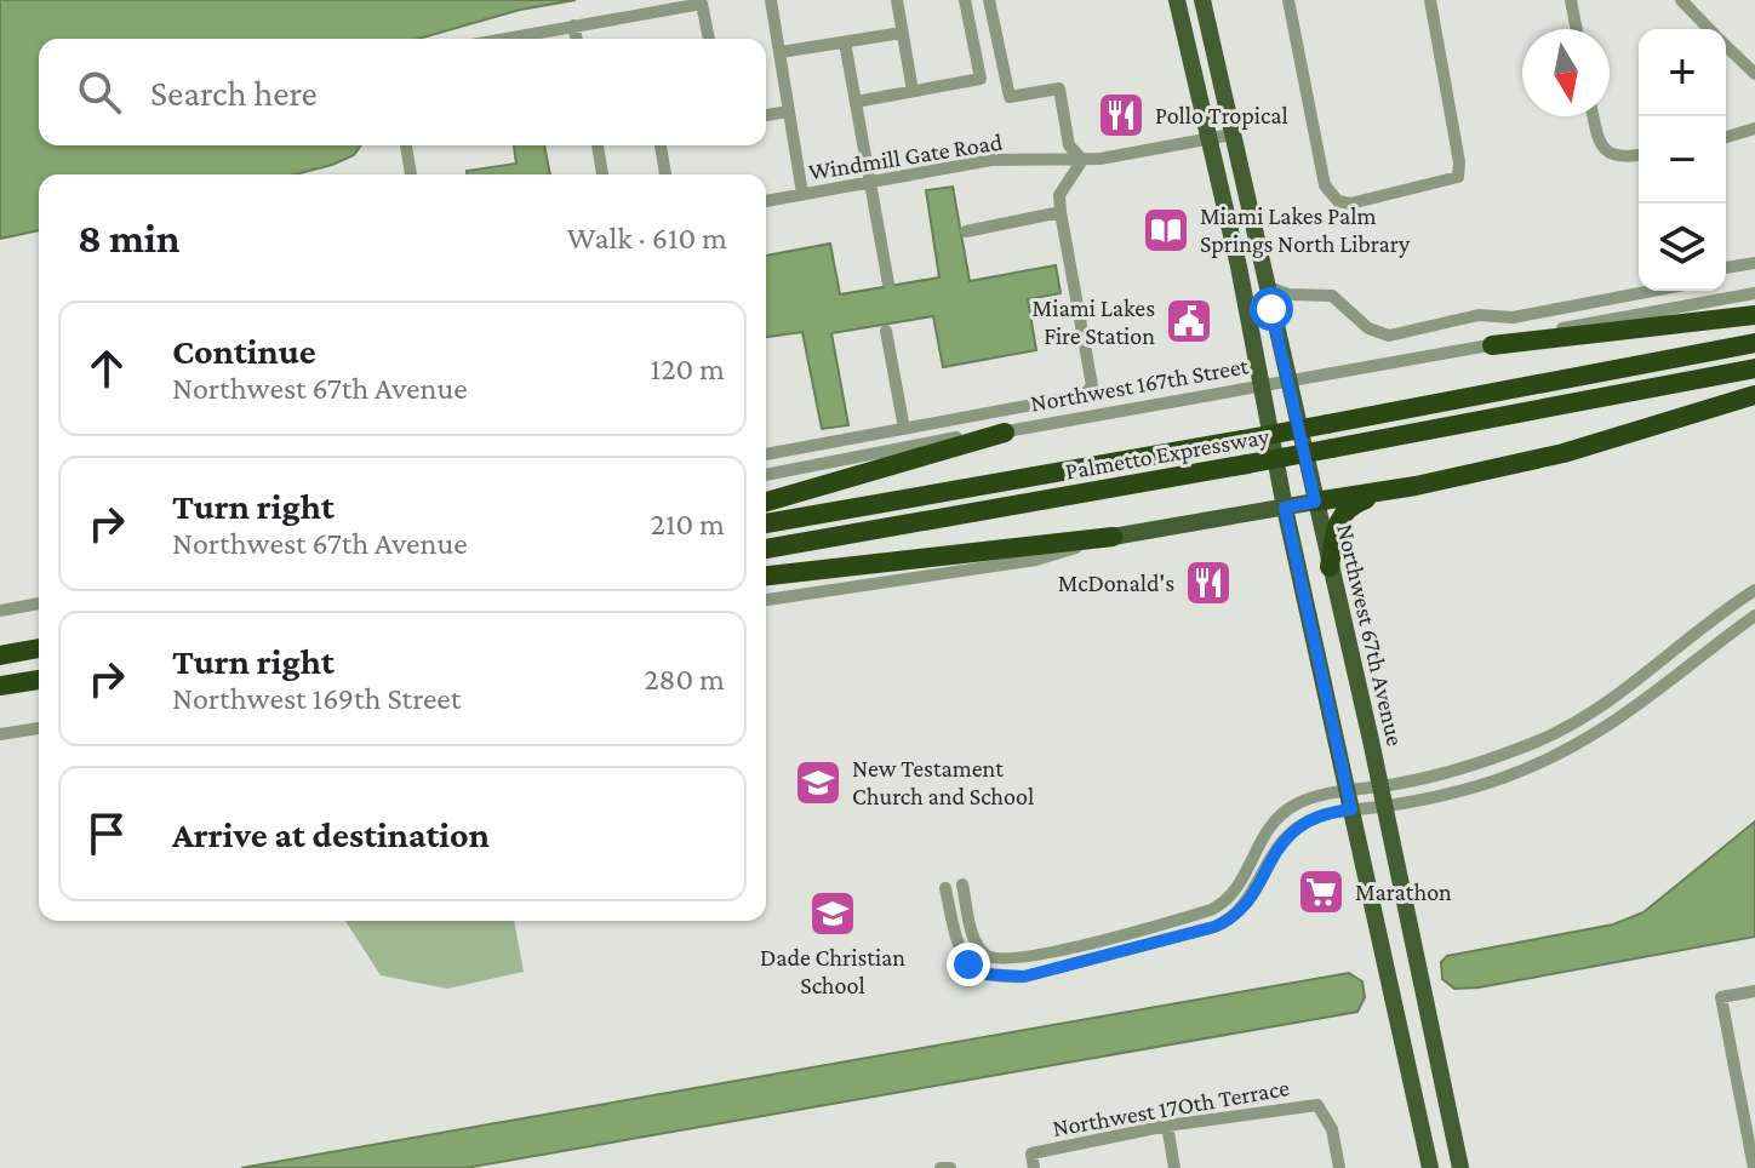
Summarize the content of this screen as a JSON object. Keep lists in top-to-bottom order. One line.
{"streets":{"highway":["Palmetto Expressway"],"main road":["Northwest 67th Avenue"],"street":["Windmill Gate Road","Northwest 167th Street","Northwest 17Oth Terrace"]},"crossings":[["Windmill Gate Road","Northwest 67th Avenue"],["Northwest 167th Street","Northwest 67th Avenue"]],"places":{"restaurant":["Pollo Tropical","McDonald's"],"library":["Miami Lakes Palm Springs North Library"],"public building":["Miami Lakes Fire Station"],"school or university":["New Testament Church and School","Dade Christian School"],"supermarket":["Marathon"]},"north":"bottom","page":{"map_buttons":["+","−"],"search":"Search here","heading":["8 min","Walk · 610 m"],"list":[["Continue","Northwest 67th Avenue","120 m"],["Turn right","Northwest 67th Avenue","210 m"],["Turn right","Northwest 169th Street","280 m"],"Arrive at destination"]}}
